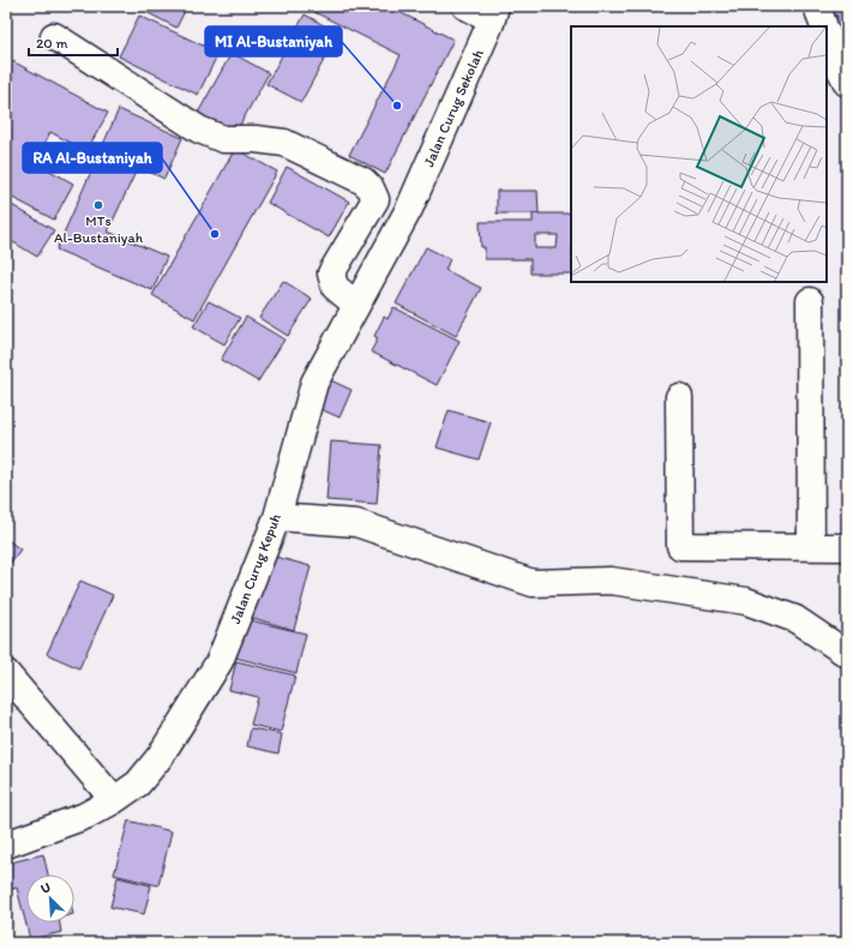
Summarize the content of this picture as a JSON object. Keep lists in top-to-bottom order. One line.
{"streets":{"street":["Jalan Curug Sekolah","Jalan Curug Kepuh"]},"crossings":[["Jalan Curug Sekolah","Jalan Curug Kepuh"]],"places":["MI Al-Bustaniyah","MTs Al-Bustaniyah","RA Al-Bustaniyah"],"scale_bar":"20 m","north":"top left"}
